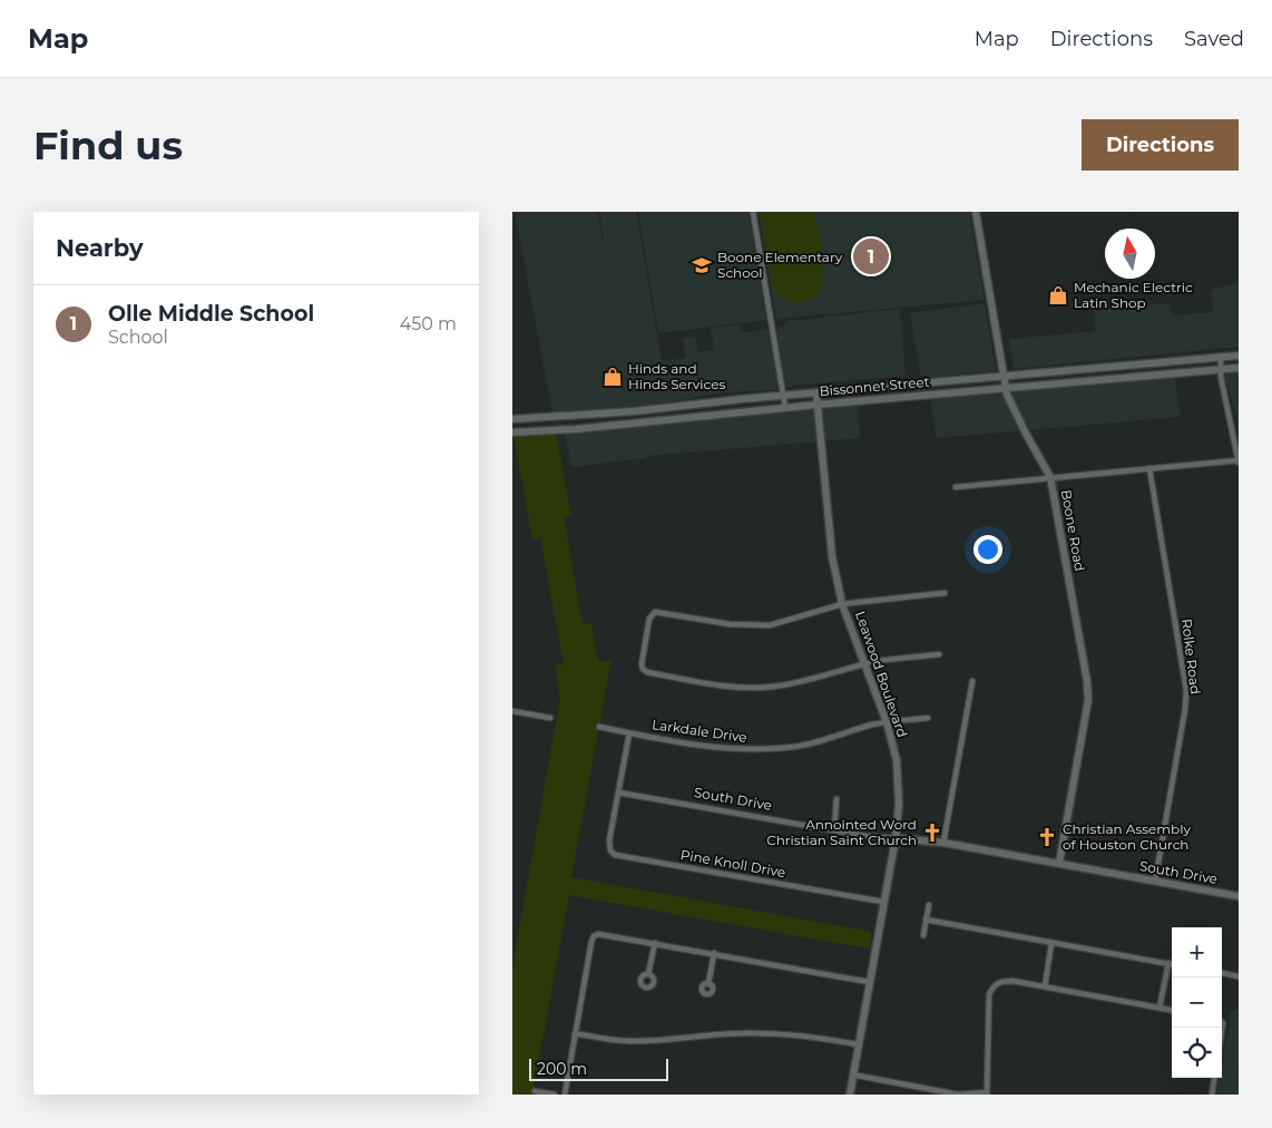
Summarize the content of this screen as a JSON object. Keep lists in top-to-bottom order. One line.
{"streets":{"street":["Bissonnet Street","Boone Road","Rolke Road","Leawood Boulevard","Larkdale Drive","South Drive","Pine Knoll Drive"]},"crossings":[["Bissonnet Street","Boone Road"],["Bissonnet Street","Leawood Boulevard"],["Boone Road","South Drive"],["Rolke Road","South Drive"],["Leawood Boulevard","Larkdale Drive"],["Leawood Boulevard","South Drive"],["Leawood Boulevard","Pine Knoll Drive"],["Larkdale Drive","Pine Knoll Drive"],["South Drive","Pine Knoll Drive"]],"places":{"school or university":["Boone Elementary School"],"shop":["Mechanic Electric Latin Shop","Hinds and Hinds Services"],"church":["Annointed Word Christian Saint Church","Christian Assembly of Houston Church"]},"scale_bar":"200 m","north":"top","page":{"header":"Map","nav":["Map","Directions","Saved"],"buttons":"Directions","title":"Find us","heading":"Nearby","pins":"1","list":[{"mark":"1","name":"Olle Middle School","note":"School","value":"450 m"}],"map_buttons":["+","−"],"scale":"200 m"}}
